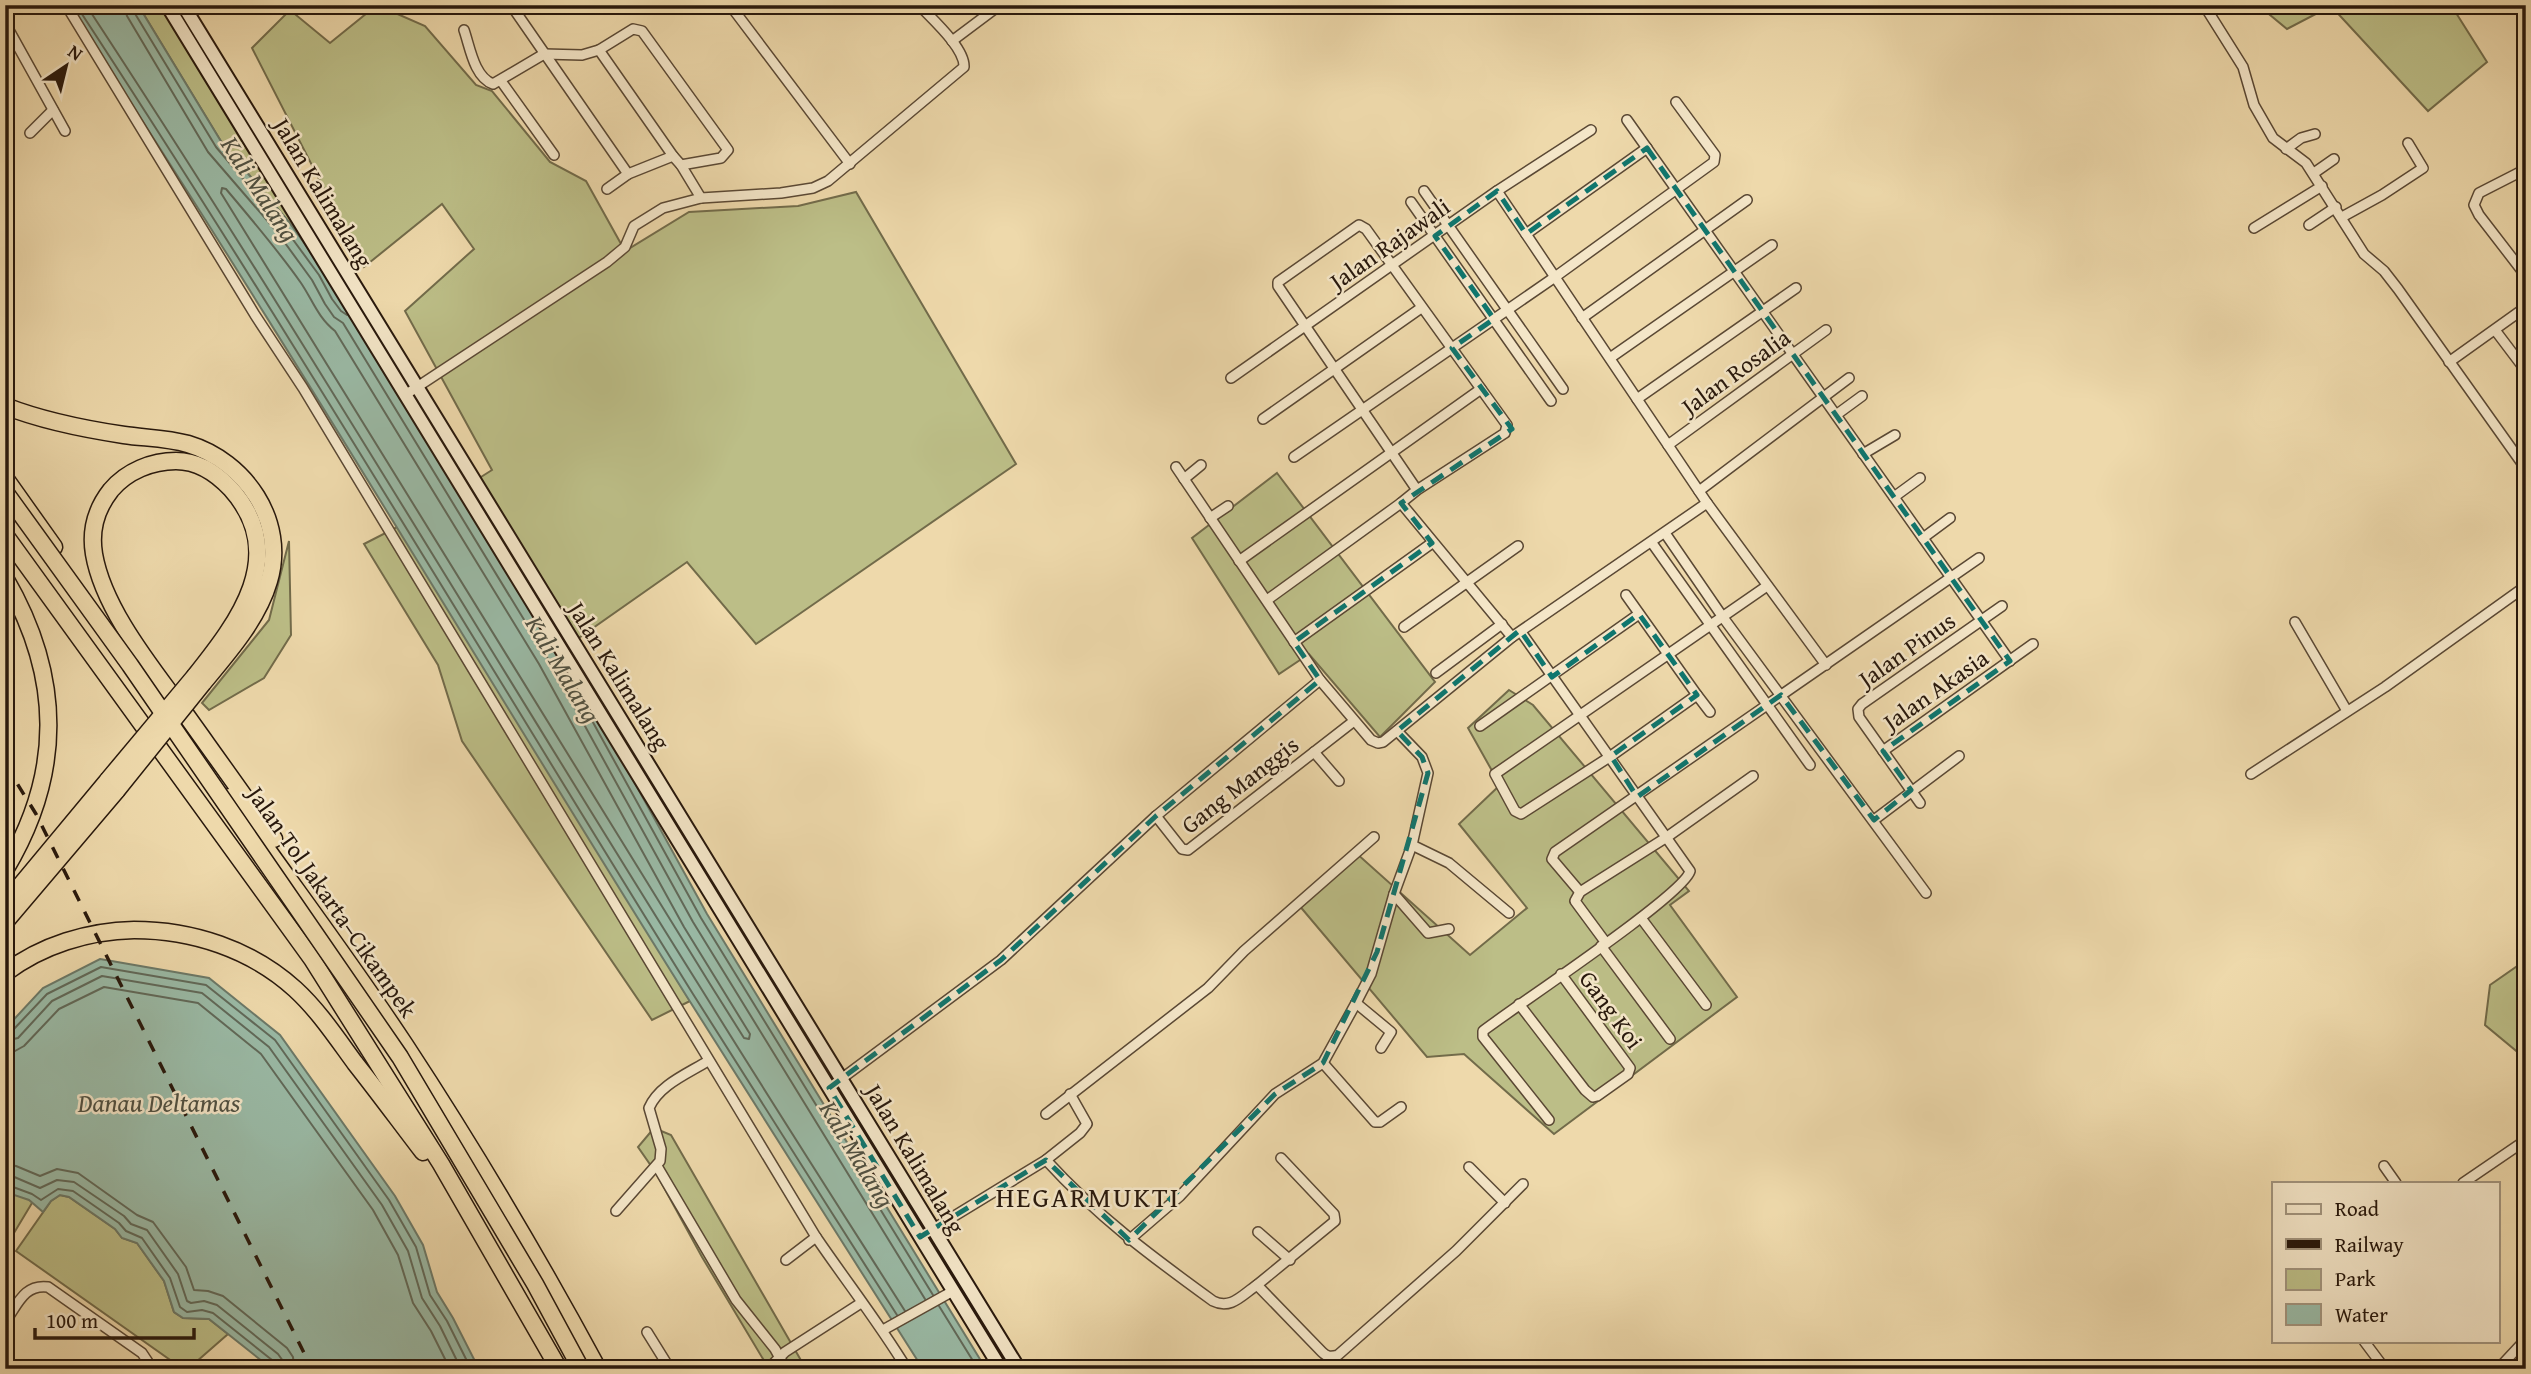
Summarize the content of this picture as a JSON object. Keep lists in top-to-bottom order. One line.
{"streets":{"highway":["Jalan Tol Jakarta–Cikampek"],"main road":["Jalan Kalimalang"],"street":["Jalan Rajawali","Jalan Rosalia","Jalan Pinus","Jalan Akasia","Gang Manggis","Gang Koi"]},"crossings":[["Jalan Pinus","Jalan Akasia"]],"districts":["HEGARMUKTI"],"water":["Kali Malang","Danau Deltamas"],"legend":["Road","Railway","Park","Water"],"scale_bar":"100 m","north":"top right"}
